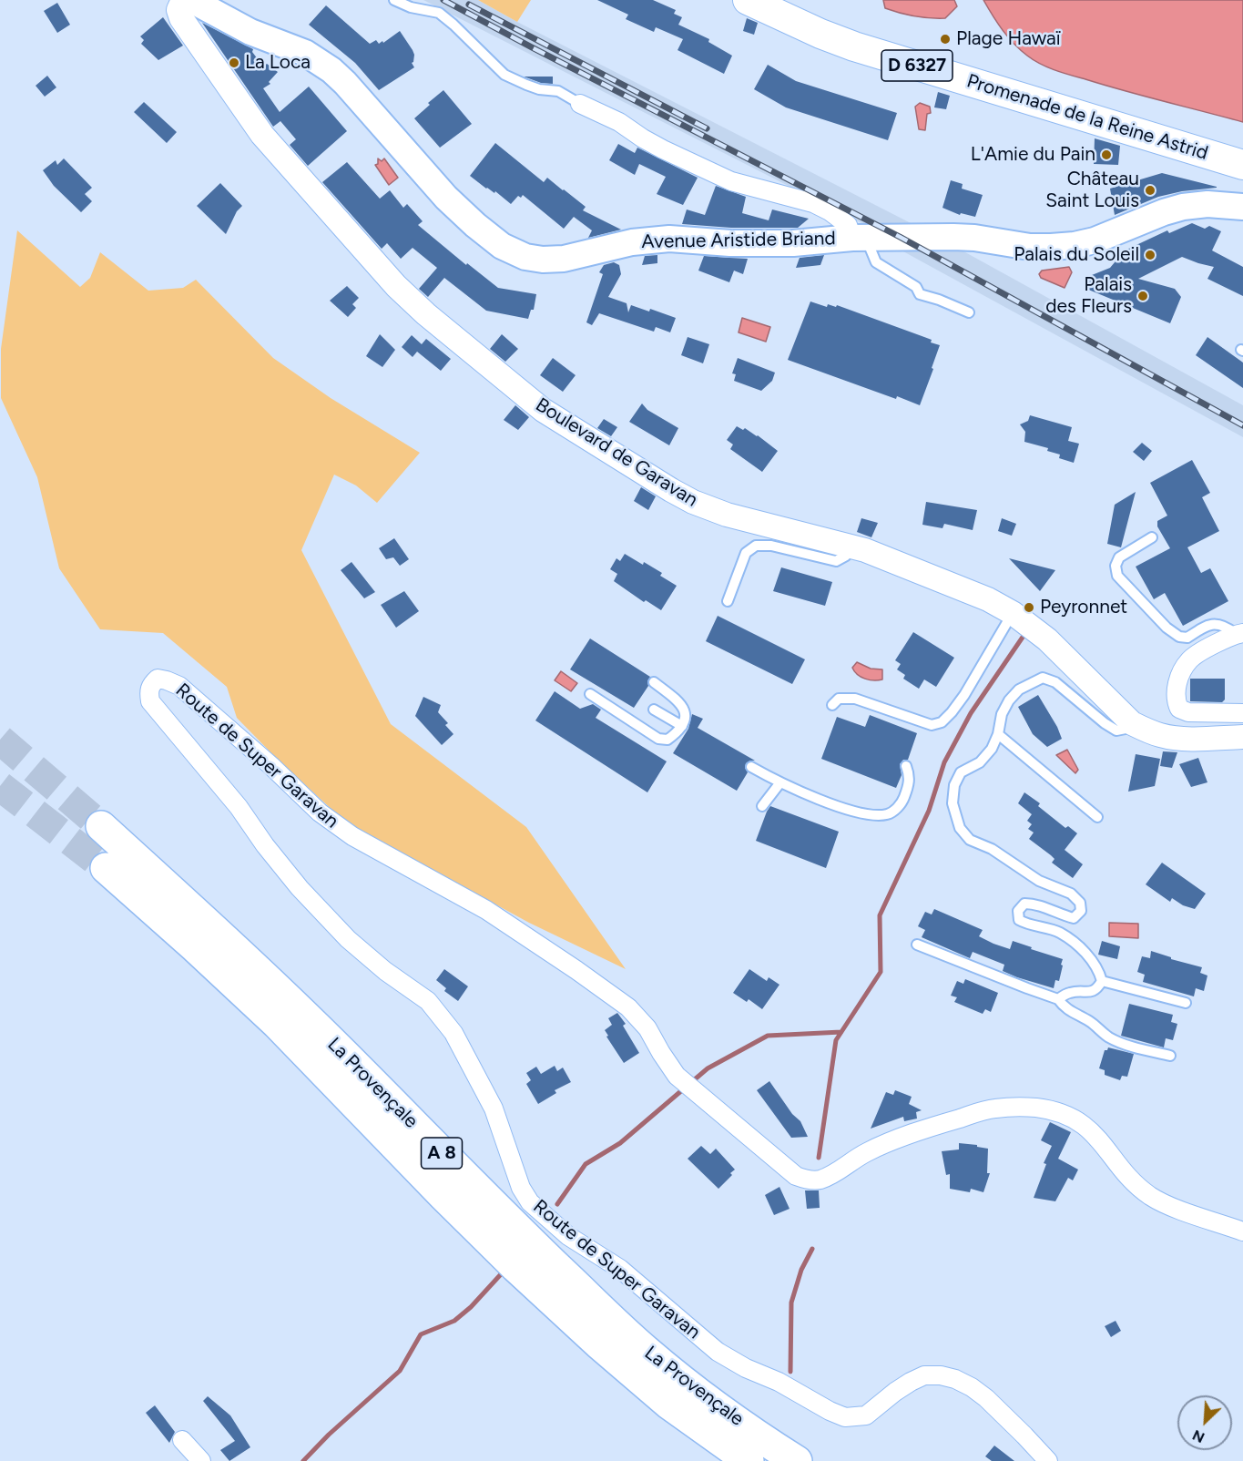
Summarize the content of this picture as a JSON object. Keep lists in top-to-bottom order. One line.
{"streets":{"highway":["La Provençale","A 8"],"main road":["D 6327","Promenade de la Reine Astrid","Avenue Aristide Briand"],"street":["Boulevard de Garavan","Route de Super Garavan"]},"places":["Plage Hawaï","La Loca","L'Amie du Pain","Château Saint Louis","Palais du Soleil","Palais des Fleurs","Peyronnet"],"north":"bottom left"}
